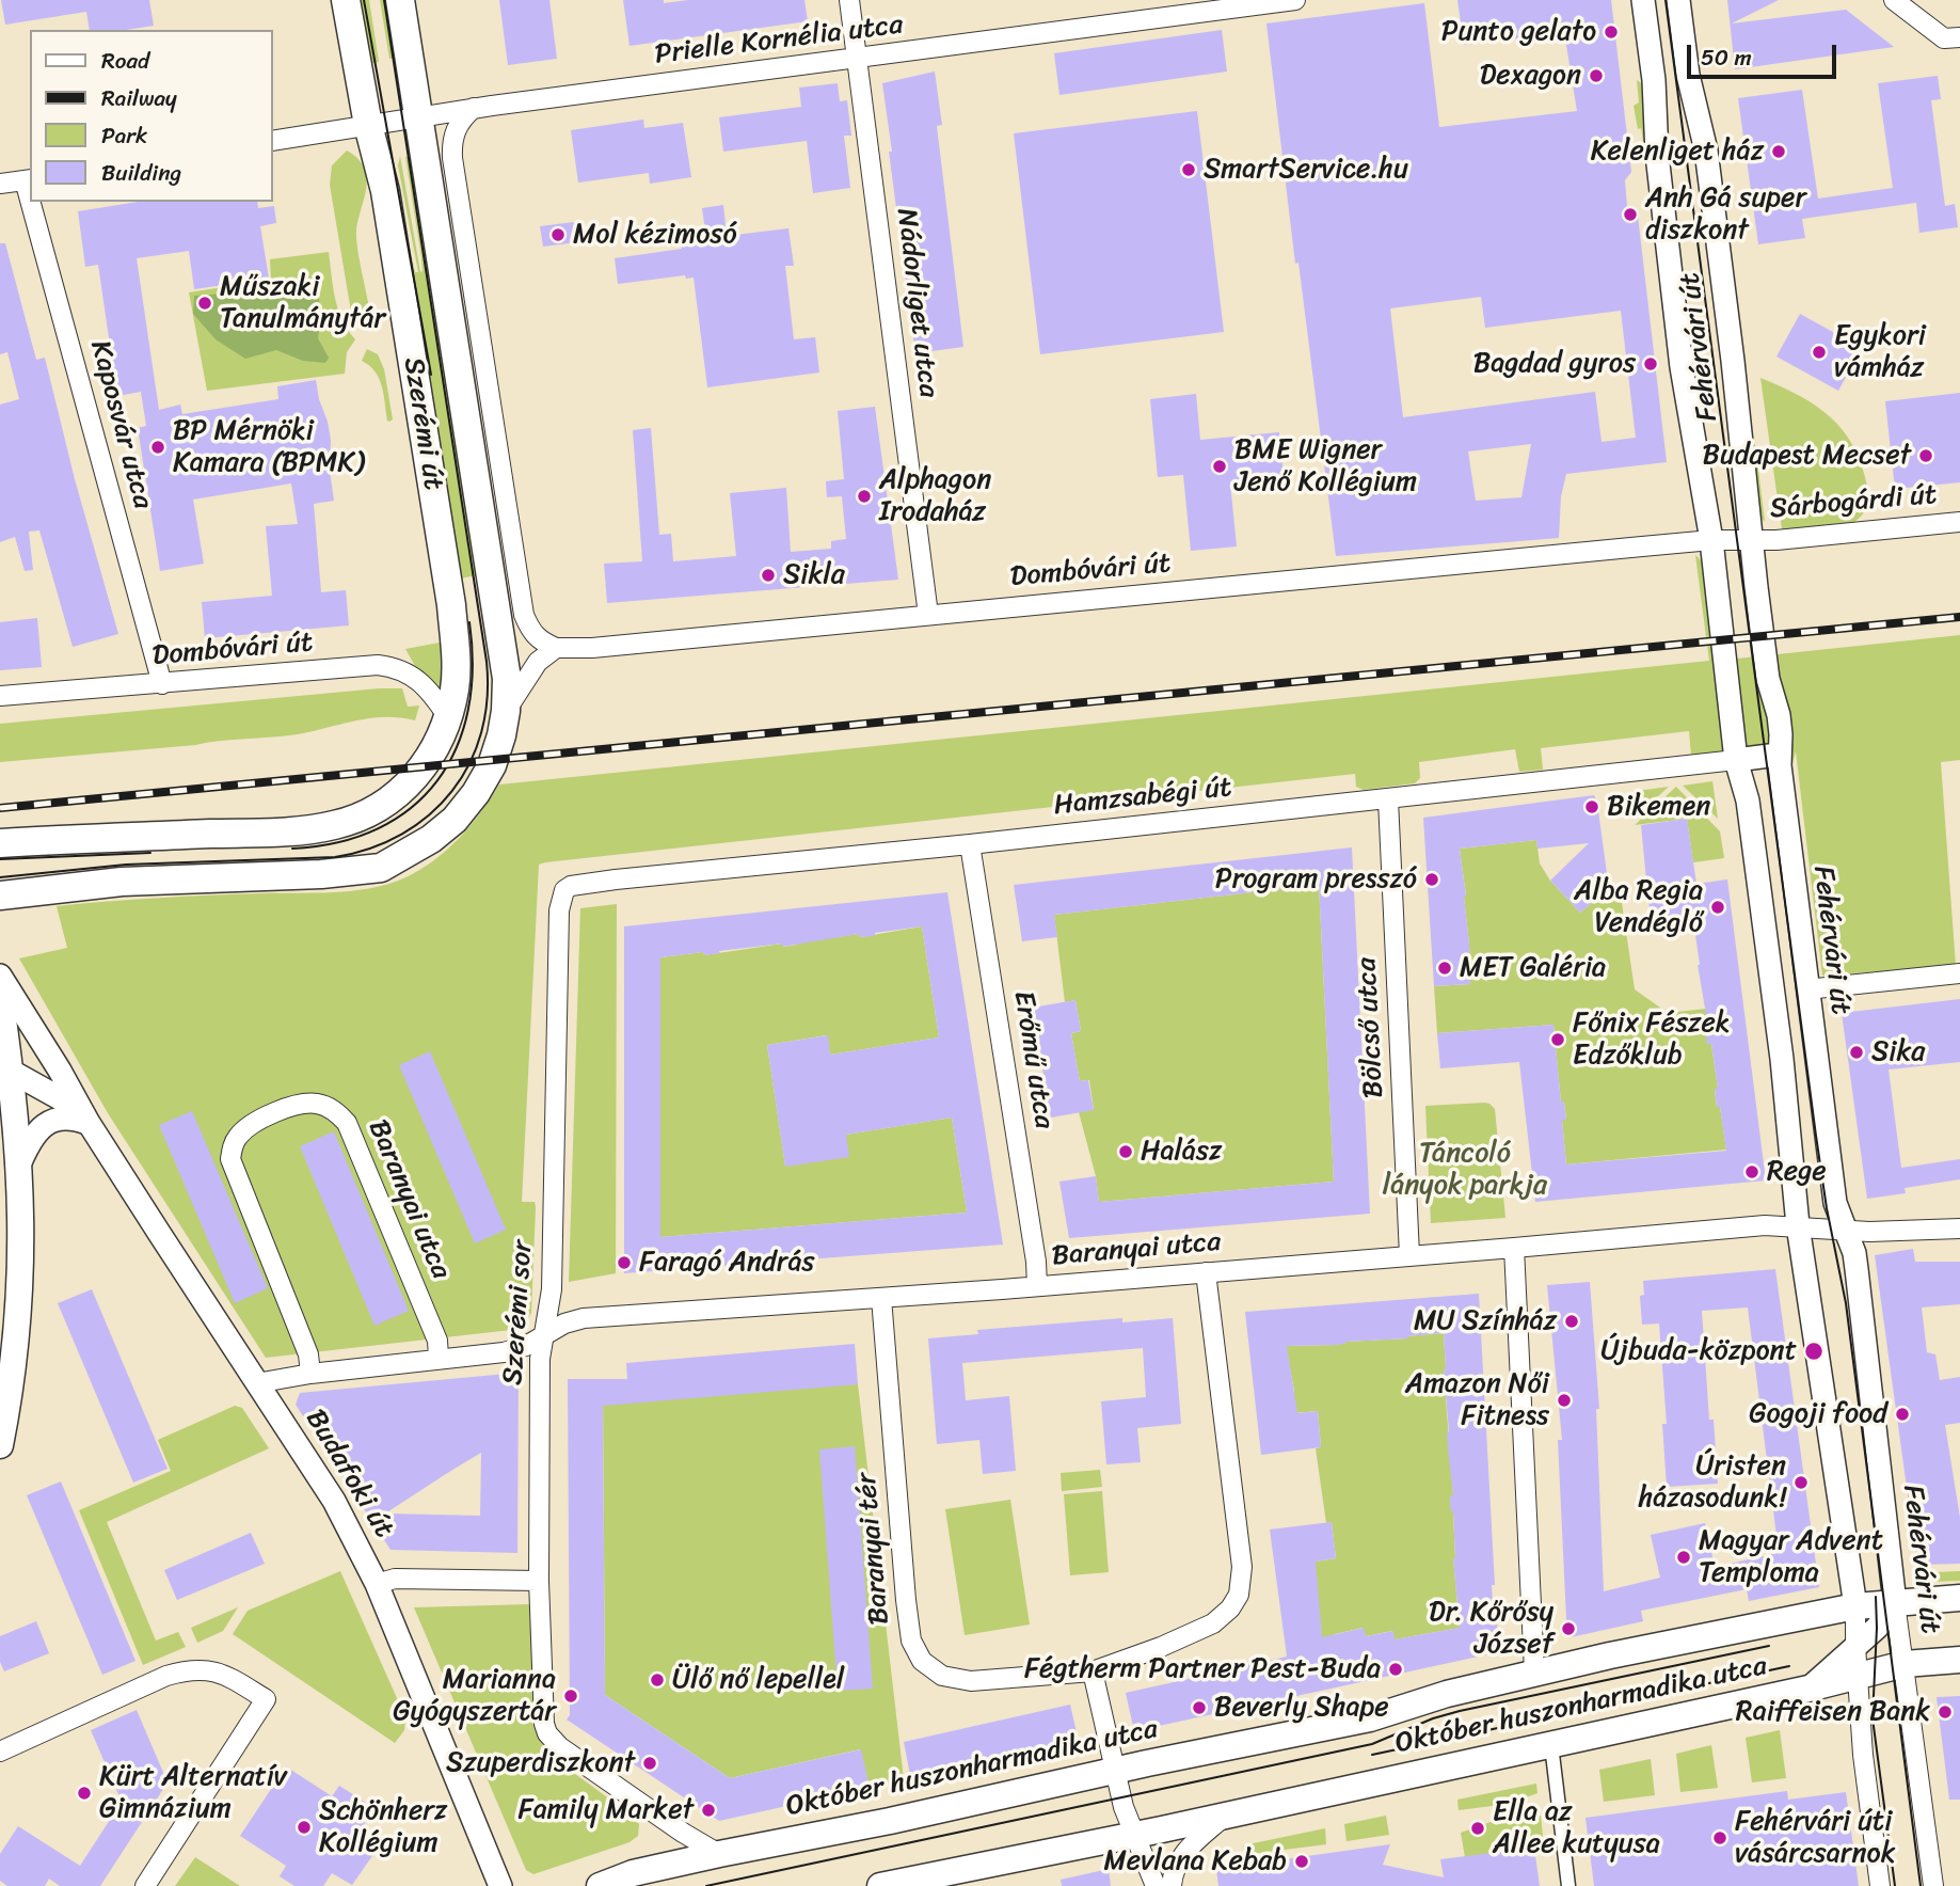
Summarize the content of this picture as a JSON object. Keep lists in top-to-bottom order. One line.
{"streets":{"main road":["Szerémi út","Október huszonharmadika utca"],"street":["Prielle Kornélia utca","Nádorliget utca","Fehérvári út","Kaposvár utca","Sárbogárdi út","Dombóvári út","Hamzsabégi út","Bölcső utca","Erőmű utca","Baranyai utca","Szerémi sor","Budafoki út","Baranyai tér"]},"crossings":[["Prielle Kornélia utca","Nádorliget utca"],["Prielle Kornélia utca","Szerémi út"],["Nádorliget utca","Dombóvári út"],["Fehérvári út","Sárbogárdi út"],["Fehérvári út","Dombóvári út"],["Fehérvári út","Hamzsabégi út"],["Fehérvári út","Baranyai utca"],["Fehérvári út","Október huszonharmadika utca"],["Szerémi út","Dombóvári út"],["Kaposvár utca","Dombóvári út"],["Sárbogárdi út","Dombóvári út"],["Hamzsabégi út","Bölcső utca"],["Hamzsabégi út","Erőmű utca"],["Hamzsabégi út","Szerémi sor"],["Bölcső utca","Baranyai utca"],["Erőmű utca","Baranyai utca"],["Baranyai utca","Szerémi sor"],["Baranyai utca","Budafoki út"],["Baranyai utca","Baranyai tér"],["Szerémi sor","Október huszonharmadika utca"]],"parks":["Táncoló lányok parkja"],"places":["Punto gelato","Dexagon","Kelenliget ház","SmartService.hu","Anh Gá super diszkont","Mol kézimosó","Műszaki Tanulmánytár","Egykori vámház","Bagdad gyros","BP Mérnöki Kamara (BPMK)","Budapest Mecset","BME Wigner Jenő Kollégium","Alphagon Irodaház","Sikla","Bikemen","Program presszó","Alba Regia Vendéglő","MET Galéria","Főnix Fészek Edzőklub","Sika","Halász","Rege","Faragó András","MU Színház","Újbuda-központ","Amazon Női Fitness","Gogoji food","Úristen házasodunk!","Magyar Advent Temploma","Dr. Kőrősy József","Fégtherm Partner Pest-Buda","Ülő nő lepellel","Marianna Gyógyszertár","Beverly Shape","Raiffeisen Bank","Szuperdiszkont","Kürt Alternatív Gimnázium","Family Market","Schönherz Kollégium","Ella az Allee kutyusa","Fehérvári úti vásárcsarnok","Mevlana Kebab"],"legend":["Road","Railway","Park","Building"],"scale_bar":"50 m"}
